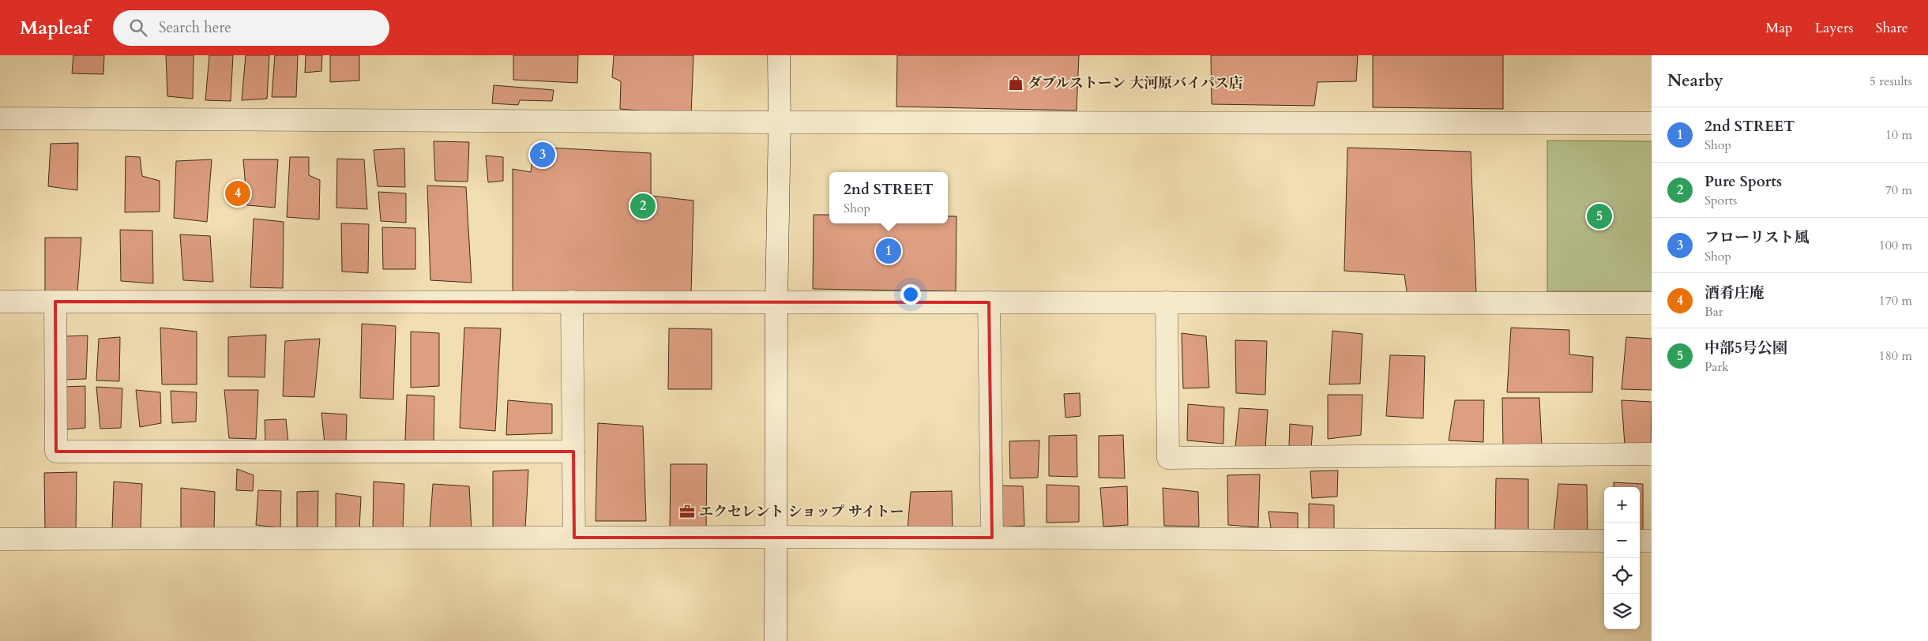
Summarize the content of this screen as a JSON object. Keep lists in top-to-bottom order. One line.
{"places":{"shop":["ダブルストーン 大河原バイパス店"],"office":["エクセレント ショップ サイトー"]},"page":{"header":"Mapleaf","search":"Search here","nav":["Map","Layers","Share"],"heading":["Nearby","5 results"],"list":[{"mark":"1","name":"2nd STREET","note":"Shop","value":"10 m"},{"mark":"2","name":"Pure Sports","note":"Sports","value":"70 m"},{"mark":"3","name":"フローリスト風","note":"Shop","value":"100 m"},{"mark":"4","name":"酒肴庄庵","note":"Bar","value":"170 m"},{"mark":"5","name":"中部5号公園","note":"Park","value":"180 m"}],"pins":["3","4","2","5","1"],"popup":["2nd STREET","Shop"],"map_buttons":["+","−"]}}
